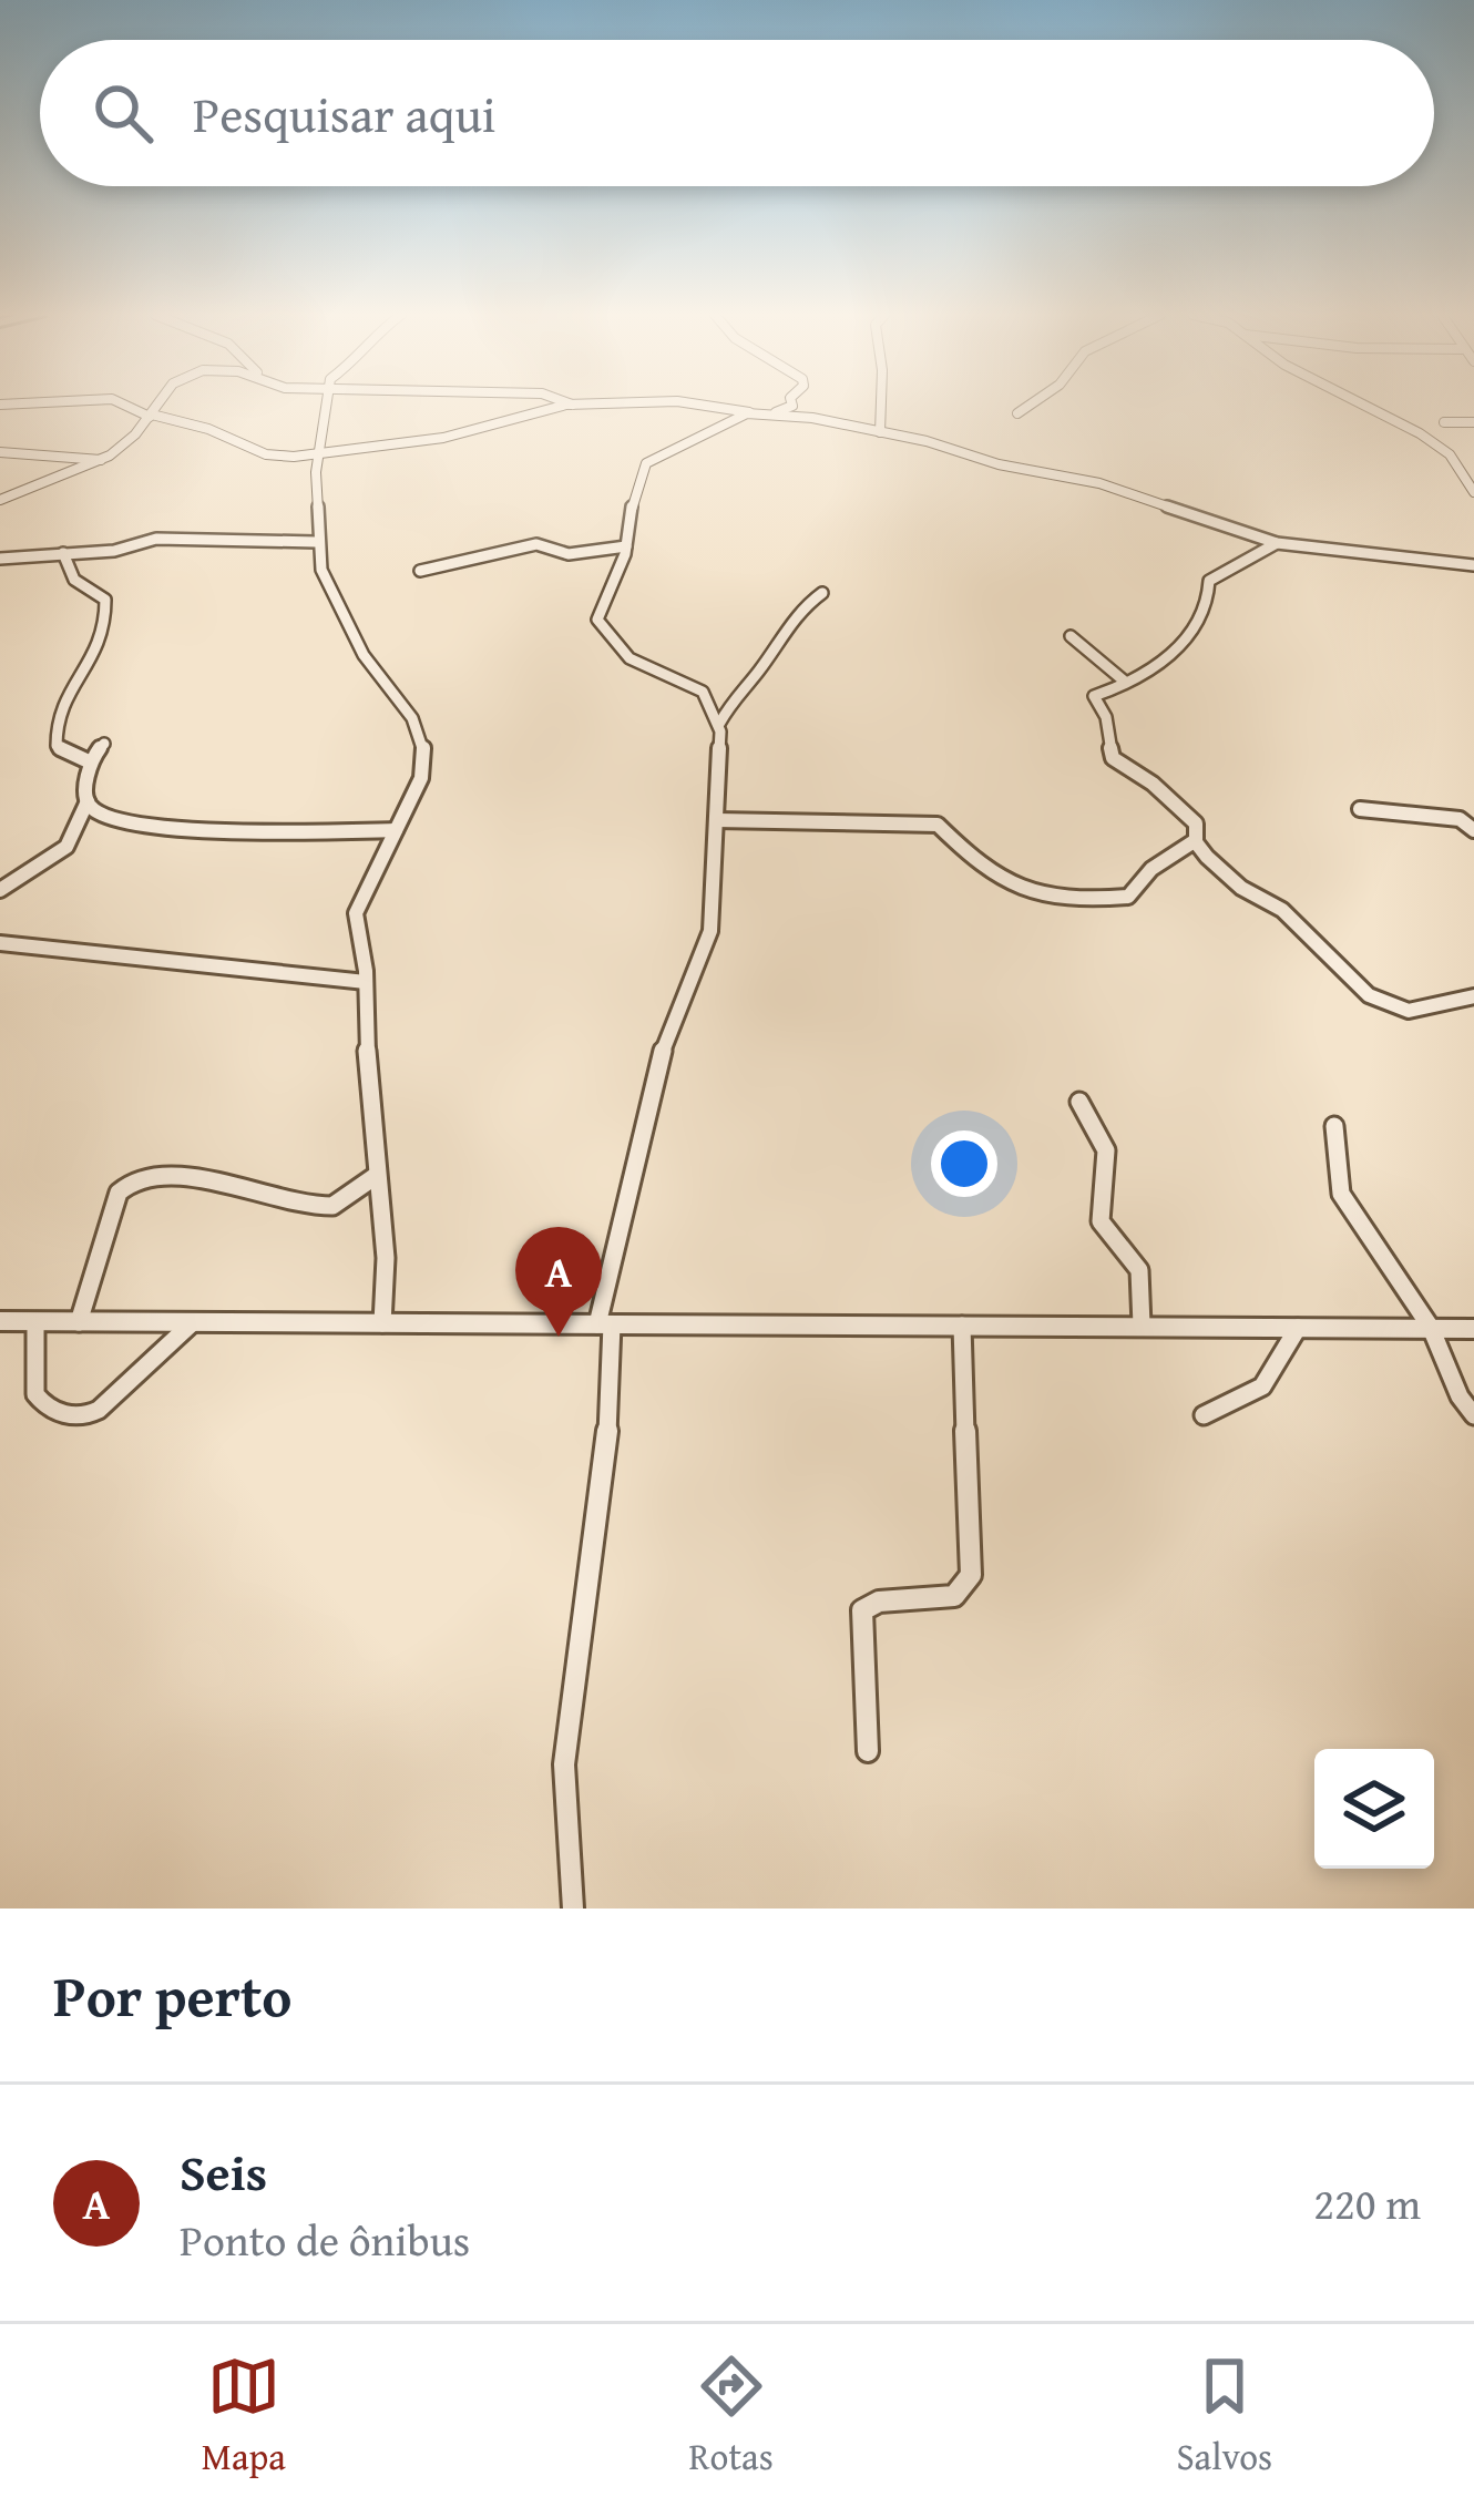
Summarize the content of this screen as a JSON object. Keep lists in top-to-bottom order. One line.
{"page":{"search":"Pesquisar aqui","pins":"A","heading":"Por perto","list":[{"mark":"A","name":"Seis","note":"Ponto de ônibus","value":"220 m"}],"nav":["Mapa","Rotas","Salvos"]}}
